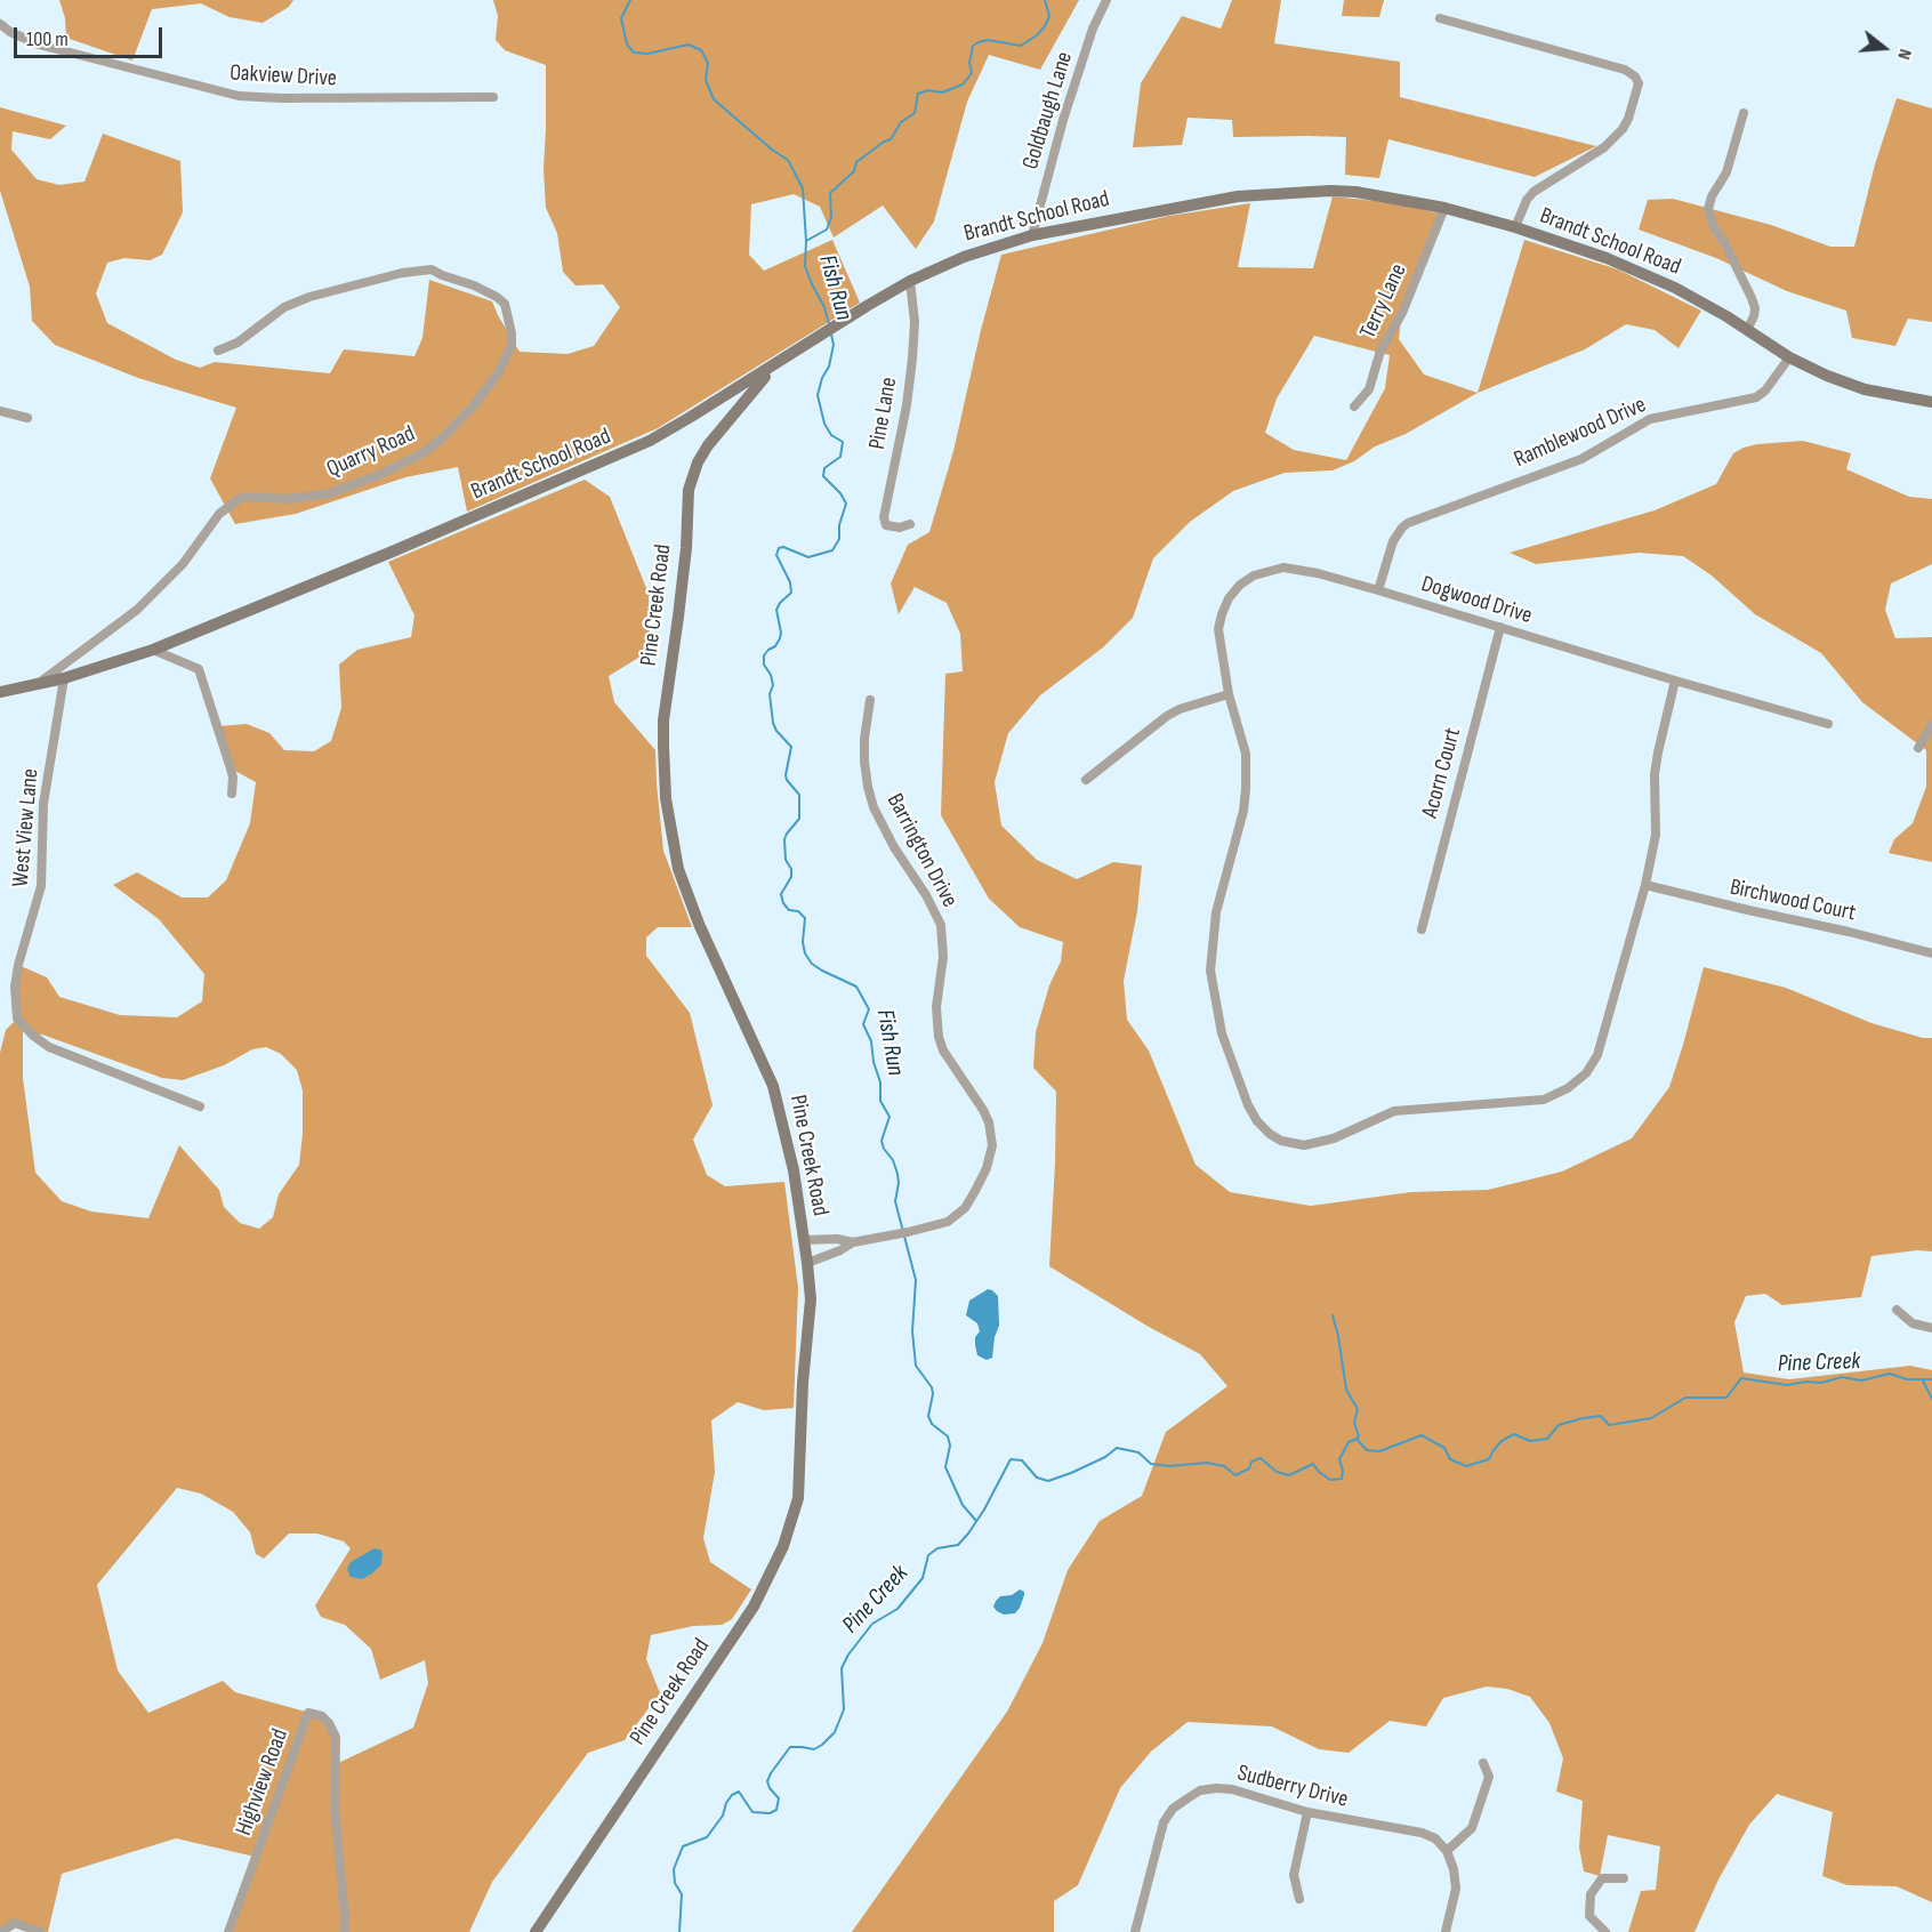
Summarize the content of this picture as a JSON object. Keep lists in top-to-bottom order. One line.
{"streets":{"street":["Oakview Drive","Goldbaugh Lane","Brandt School Road","Terry Lane","Pine Lane","Ramblewood Drive","Quarry Road","Dogwood Drive","Pine Creek Road","Acorn Court","West View Lane","Barrington Drive","Birchwood Court","Highview Road","Sudberry Drive"]},"crossings":[["Goldbaugh Lane","Brandt School Road"],["Brandt School Road","Terry Lane"],["Brandt School Road","Pine Lane"],["Brandt School Road","Ramblewood Drive"],["Brandt School Road","Quarry Road"],["Brandt School Road","Pine Creek Road"],["Brandt School Road","West View Lane"],["Ramblewood Drive","Dogwood Drive"],["Dogwood Drive","Acorn Court"],["Dogwood Drive","Birchwood Court"],["Pine Creek Road","Barrington Drive"]],"water":["Fish Run","Pine Creek"],"scale_bar":"100 m","north":"right"}
